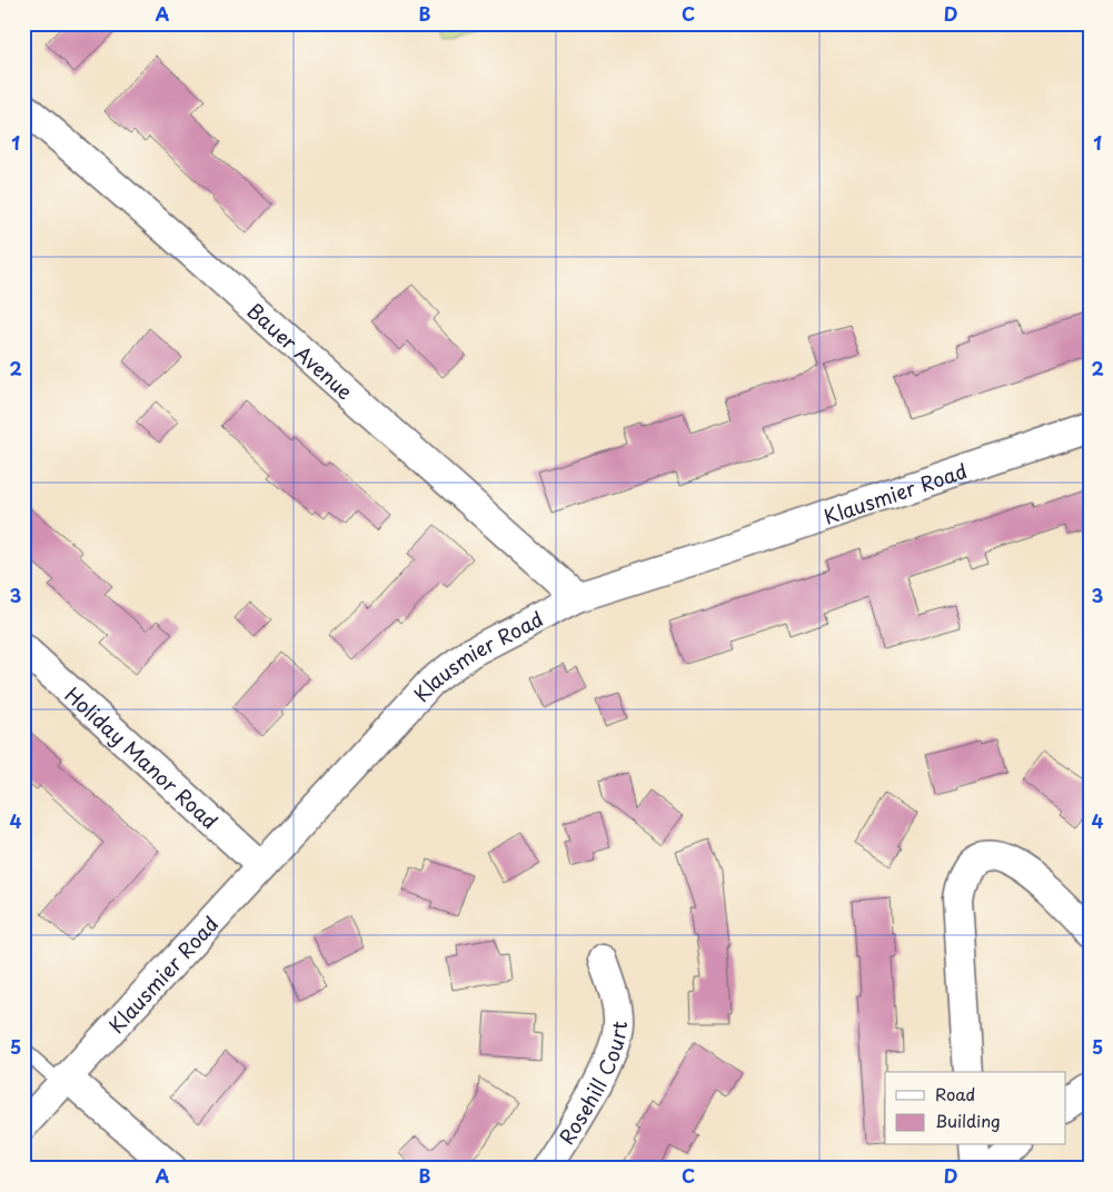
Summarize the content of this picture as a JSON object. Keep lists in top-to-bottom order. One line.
{"streets":{"street":["Bauer Avenue","Klausmier Road","Holiday Manor Road","Rosehill Court"]},"crossings":[["Bauer Avenue","Klausmier Road"],["Klausmier Road","Holiday Manor Road"]],"legend":["Road","Building"],"grid":{"columns":["A","B","C","D"],"rows":["1","2","3","4","5"]}}
